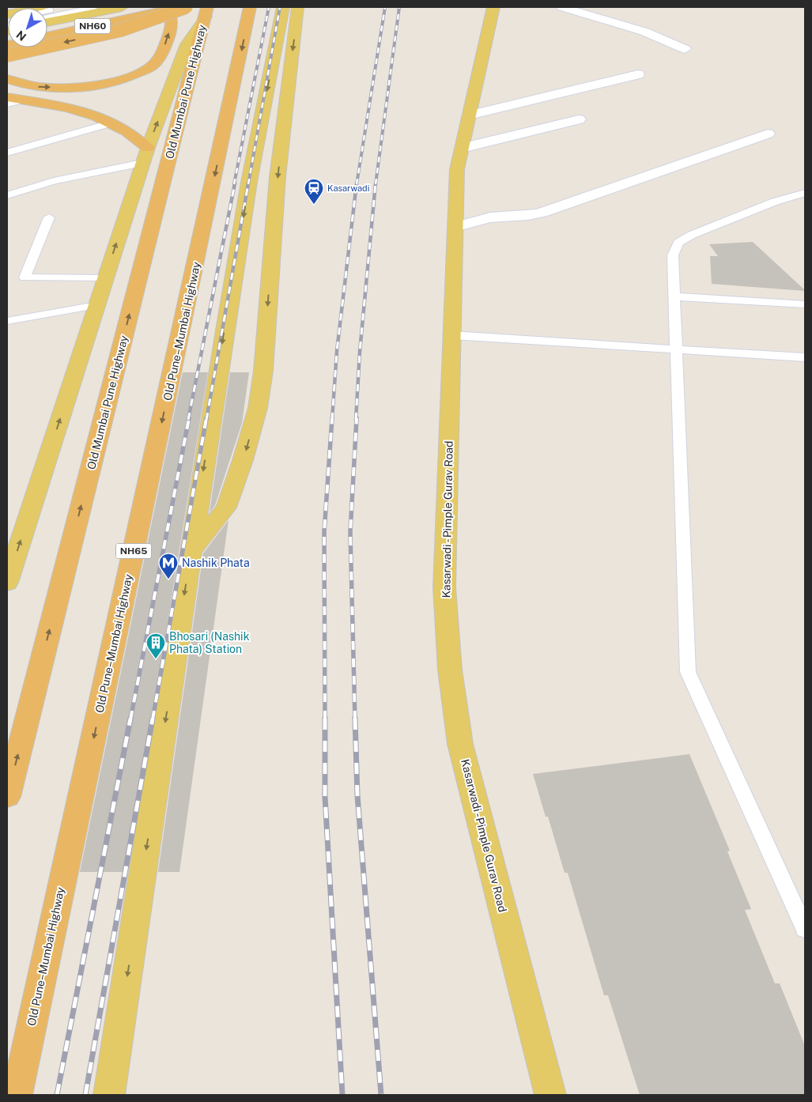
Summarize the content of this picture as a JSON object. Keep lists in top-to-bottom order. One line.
{"streets":{"highway":["NH60","Old Mumbai Pune Highway","Old Pune–Mumbai Highway","NH65"],"main road":["Kasarwadi - Pimple Gurav Road"]},"one_way":["Old Mumbai Pune Highway","Old Pune–Mumbai Highway"],"places":{"station":["Kasarwadi"],"metro station":["Nashik Phata"],"building":["Bhosari (Nashik Phata) Station"]},"north":"bottom left"}
